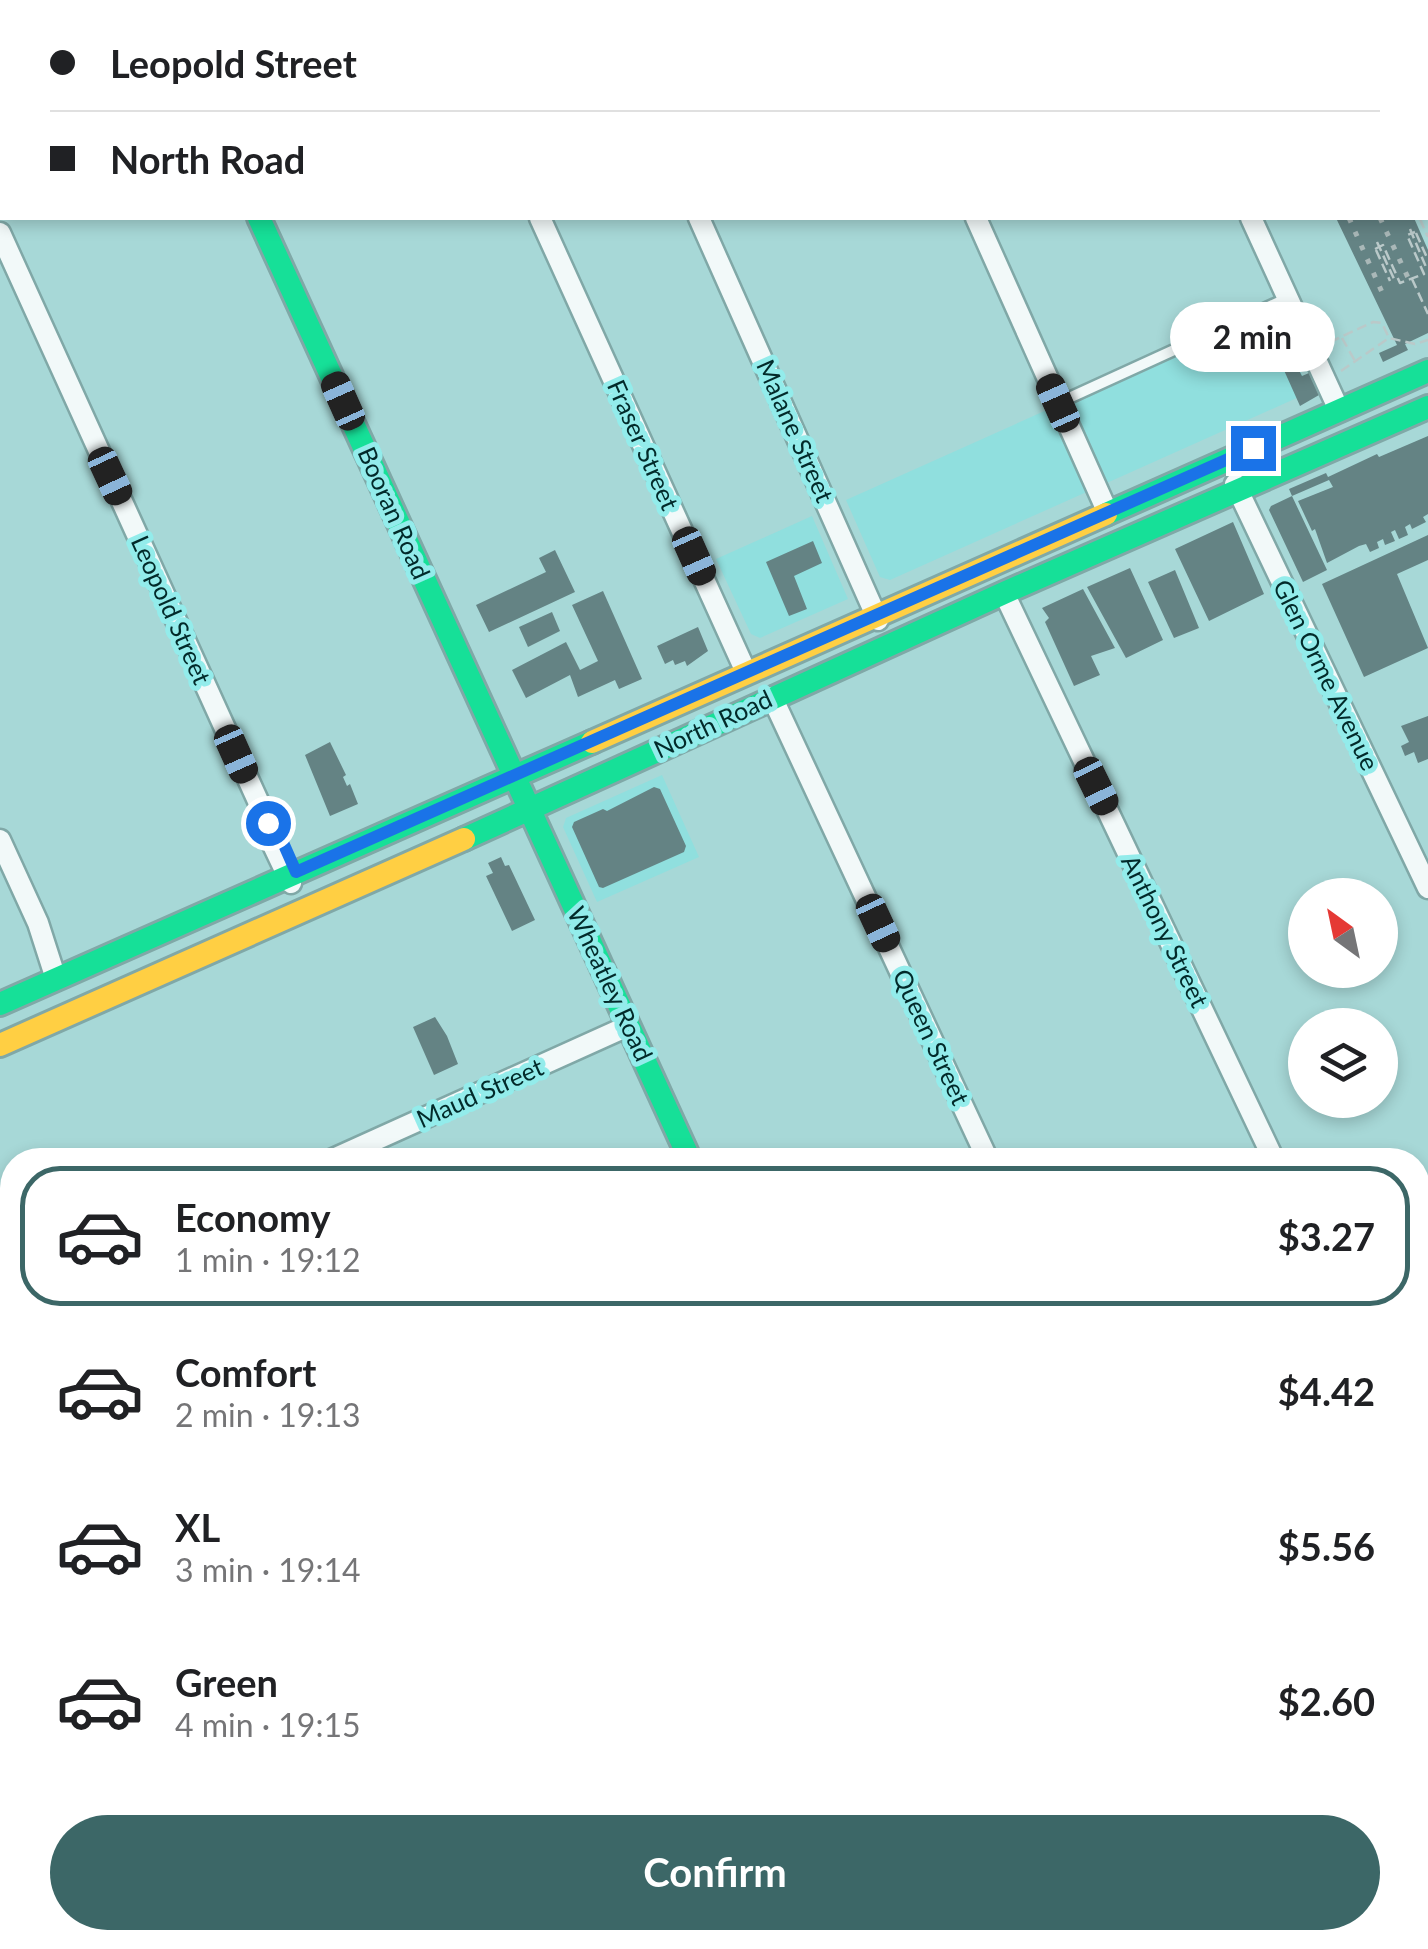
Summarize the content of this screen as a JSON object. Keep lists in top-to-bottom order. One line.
{"streets":{"main road":["Booran Road","North Road","Wheatley Road"],"street":["Malane Street","Fraser Street","Leopold Street","Glen Orme Avenue","Anthony Street","Queen Street","Maud Street"]},"crossings":[["Malane Street","North Road"],["Fraser Street","North Road"],["Booran Road","North Road"],["Booran Road","Wheatley Road"],["Leopold Street","North Road"],["Glen Orme Avenue","North Road"],["North Road","Anthony Street"],["North Road","Wheatley Road"],["North Road","Queen Street"],["Wheatley Road","Maud Street"]],"north":"top left","page":{"banner":["Leopold Street","North Road"],"bubble":"2 min","list":[{"name":"Economy","note":"1 min · 19:12","value":"$3.27"},{"name":"Comfort","note":"2 min · 19:13","value":"$4.42"},{"name":"XL","note":"3 min · 19:14","value":"$5.56"},{"name":"Green","note":"4 min · 19:15","value":"$2.60"}],"buttons":"Confirm"}}
